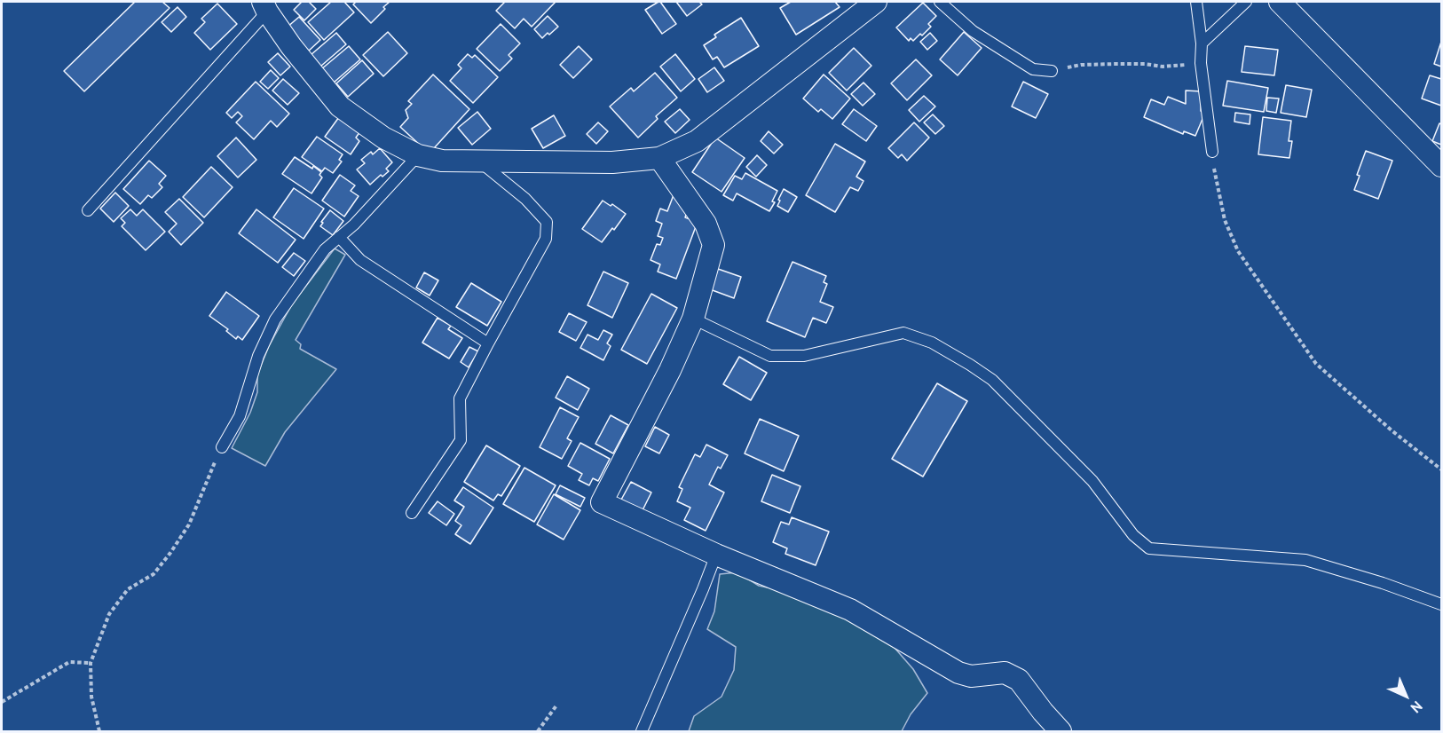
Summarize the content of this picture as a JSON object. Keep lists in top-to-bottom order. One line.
{"north":"bottom right"}
